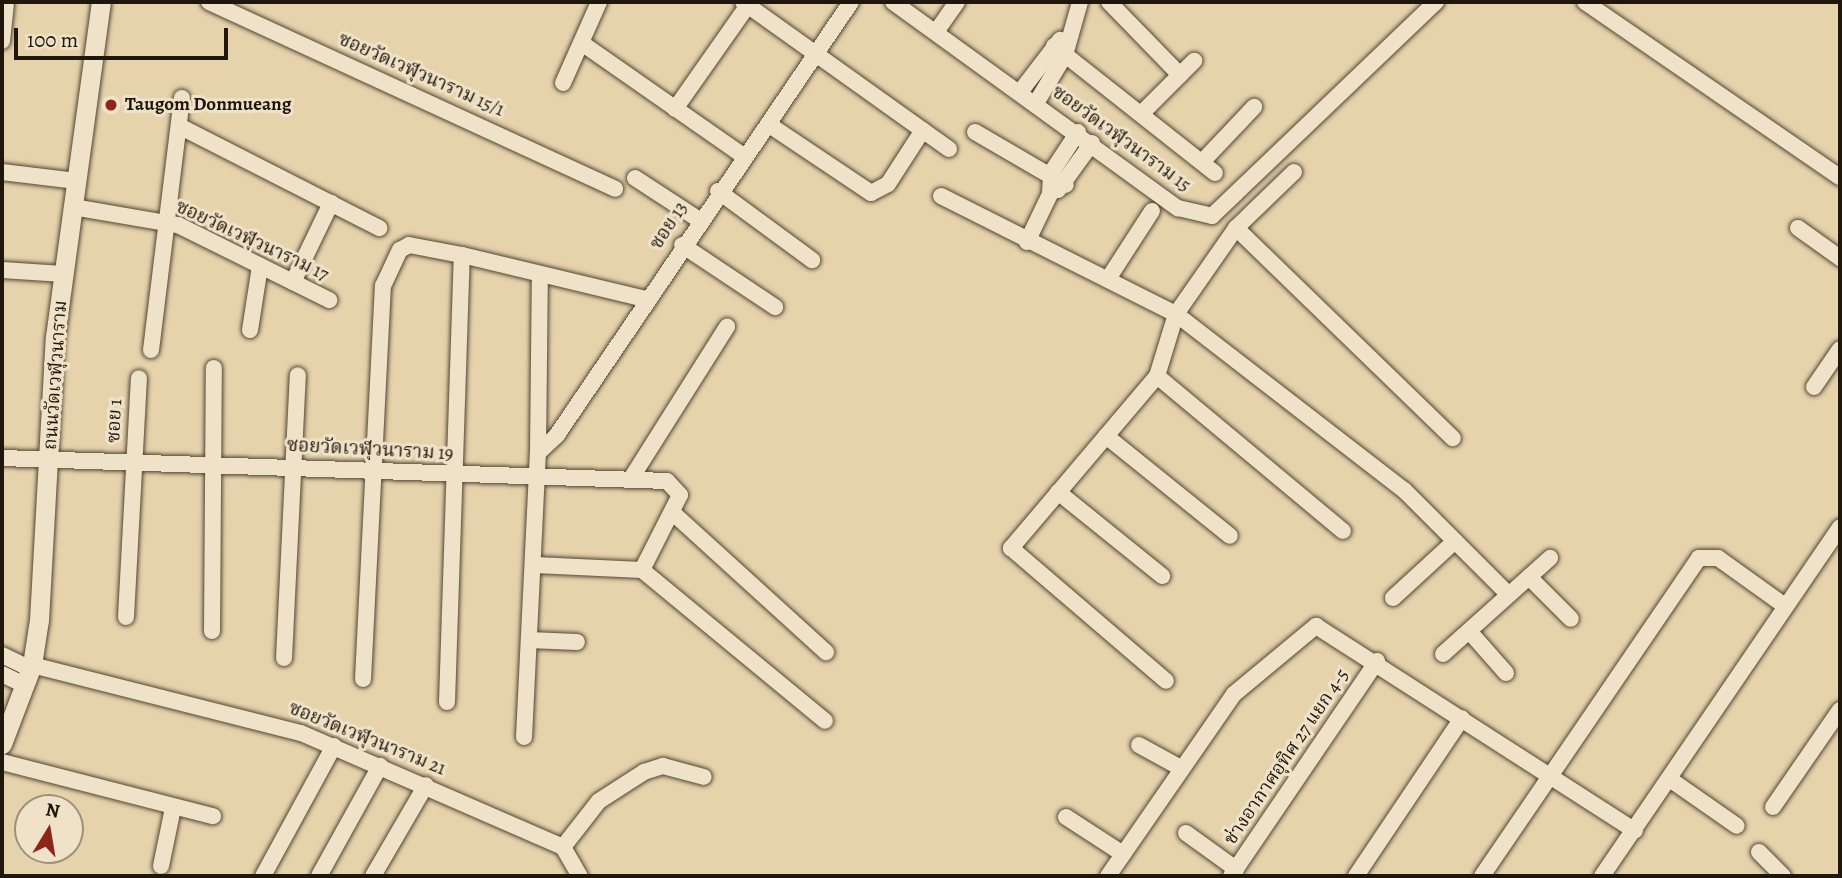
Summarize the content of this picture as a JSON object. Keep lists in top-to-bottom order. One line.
{"streets":{"street":["ซอยวัดเวฬุวนาราม 15/1","ซอยวัดเวฬุวนาราม 15","ซอย 13","ซอยวัดเวฬุวนาราม 17","ถนนวัดเวฬุวนาราม","ซอย 1","ซอยวัดเวฬุวนาราม 19","ซอยวัดเวฬุวนาราม 21","ช่างอากาศอุทิศ 27 แยก 4-5"]},"crossings":[["ซอยวัดเวฬุวนาราม 17","ถนนวัดเวฬุวนาราม"],["ถนนวัดเวฬุวนาราม","ซอยวัดเวฬุวนาราม 19"],["ถนนวัดเวฬุวนาราม","ซอยวัดเวฬุวนาราม 21"],["ซอย 1","ซอยวัดเวฬุวนาราม 19"]],"places":["Taugom Donmueang"],"scale_bar":"100 m","north":"top"}
